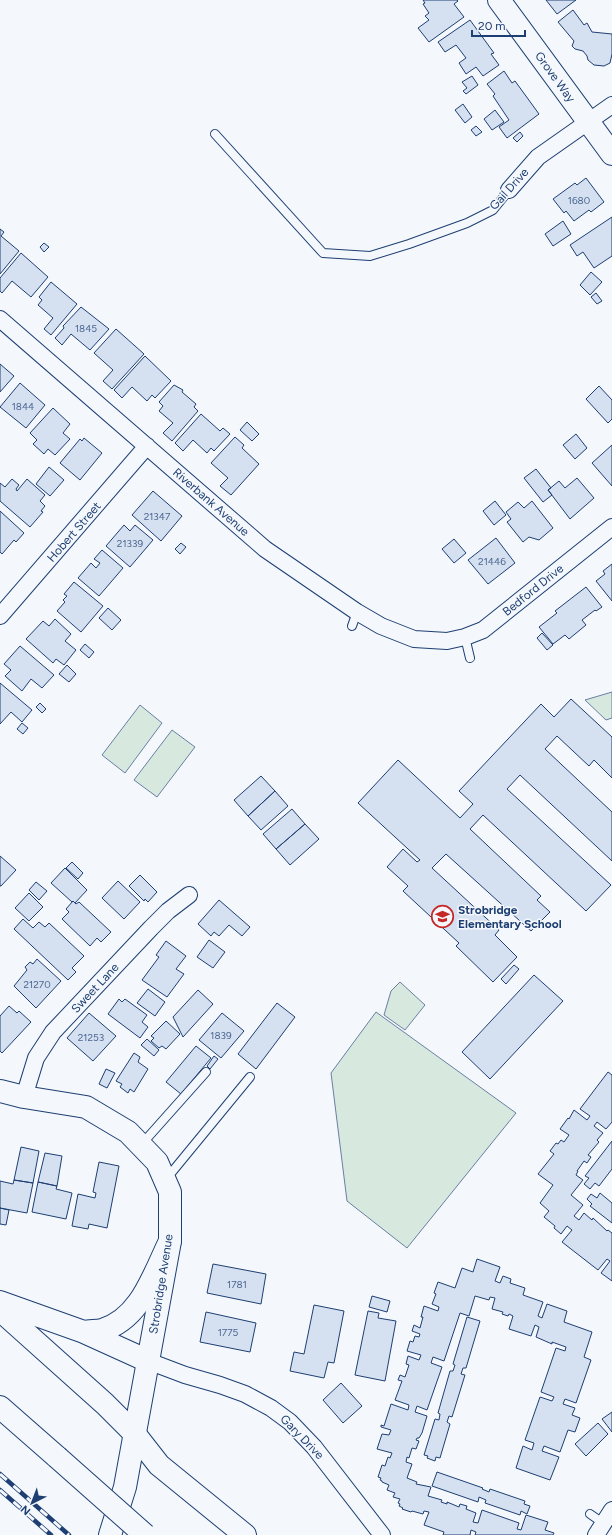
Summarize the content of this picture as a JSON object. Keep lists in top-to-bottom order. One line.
{"streets":{"main road":["Grove Way","Strobridge Avenue"],"street":["Gail Drive","Riverbank Avenue","Hobert Street","Bedford Drive","Sweet Lane","Gary Drive"]},"crossings":[["Grove Way","Gail Drive"],["Riverbank Avenue","Hobert Street"],["Riverbank Avenue","Bedford Drive"],["Sweet Lane","Strobridge Avenue"],["Strobridge Avenue","Gary Drive"]],"places":{"school or university":["Strobridge Elementary School"]},"house_numbers":["1680","1845","1844","21347","21339","21446","21270","1839","21253","1781","1775"],"scale_bar":"20 m","north":"bottom left"}
